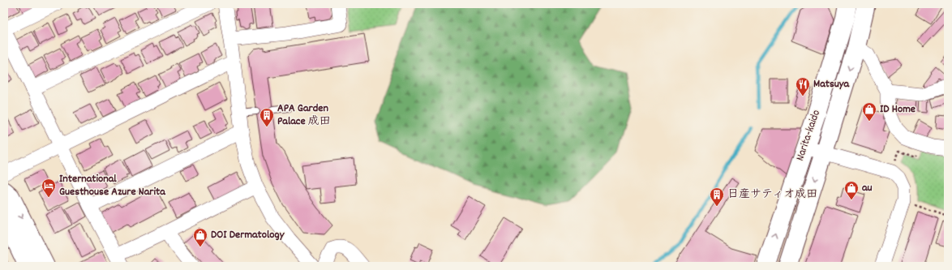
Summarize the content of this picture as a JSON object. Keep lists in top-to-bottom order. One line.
{"streets":{"main road":["Narita-kaido"]},"places":{"restaurant":["Matsuya"],"shop":["ID Home","au","DOI Dermatology"],"building":["APA Garden Palace 成田","日産サティオ成田"],"hotel":["International Guesthouse Azure Narita"]}}
